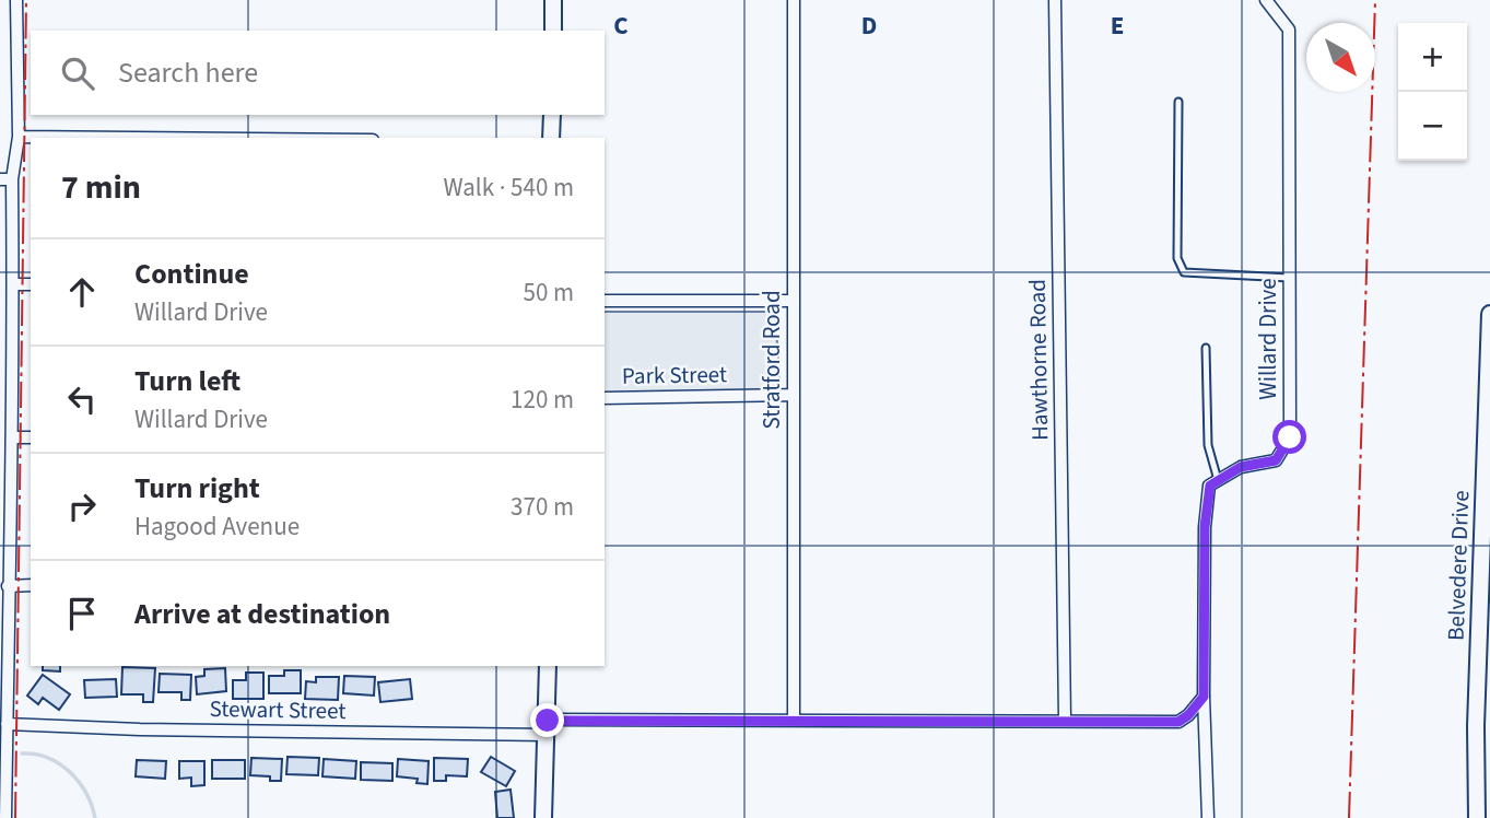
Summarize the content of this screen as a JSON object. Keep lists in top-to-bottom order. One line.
{"streets":{"street":["Willard Drive","Stratford Road","Hawthorne Road","Park Street","Belvedere Drive","Stewart Street"]},"crossings":[["Stratford Road","Park Street"],["Stratford Road","Stewart Street"],["Hawthorne Road","Stewart Street"]],"north":"bottom right","page":{"map_buttons":["+","−"],"search":"Search here","heading":["7 min","Walk · 540 m"],"list":[["Continue","Willard Drive","50 m"],["Turn left","Willard Drive","120 m"],["Turn right","Hagood Avenue","370 m"],"Arrive at destination"]},"grid":{"columns":["C","D","E"]}}
